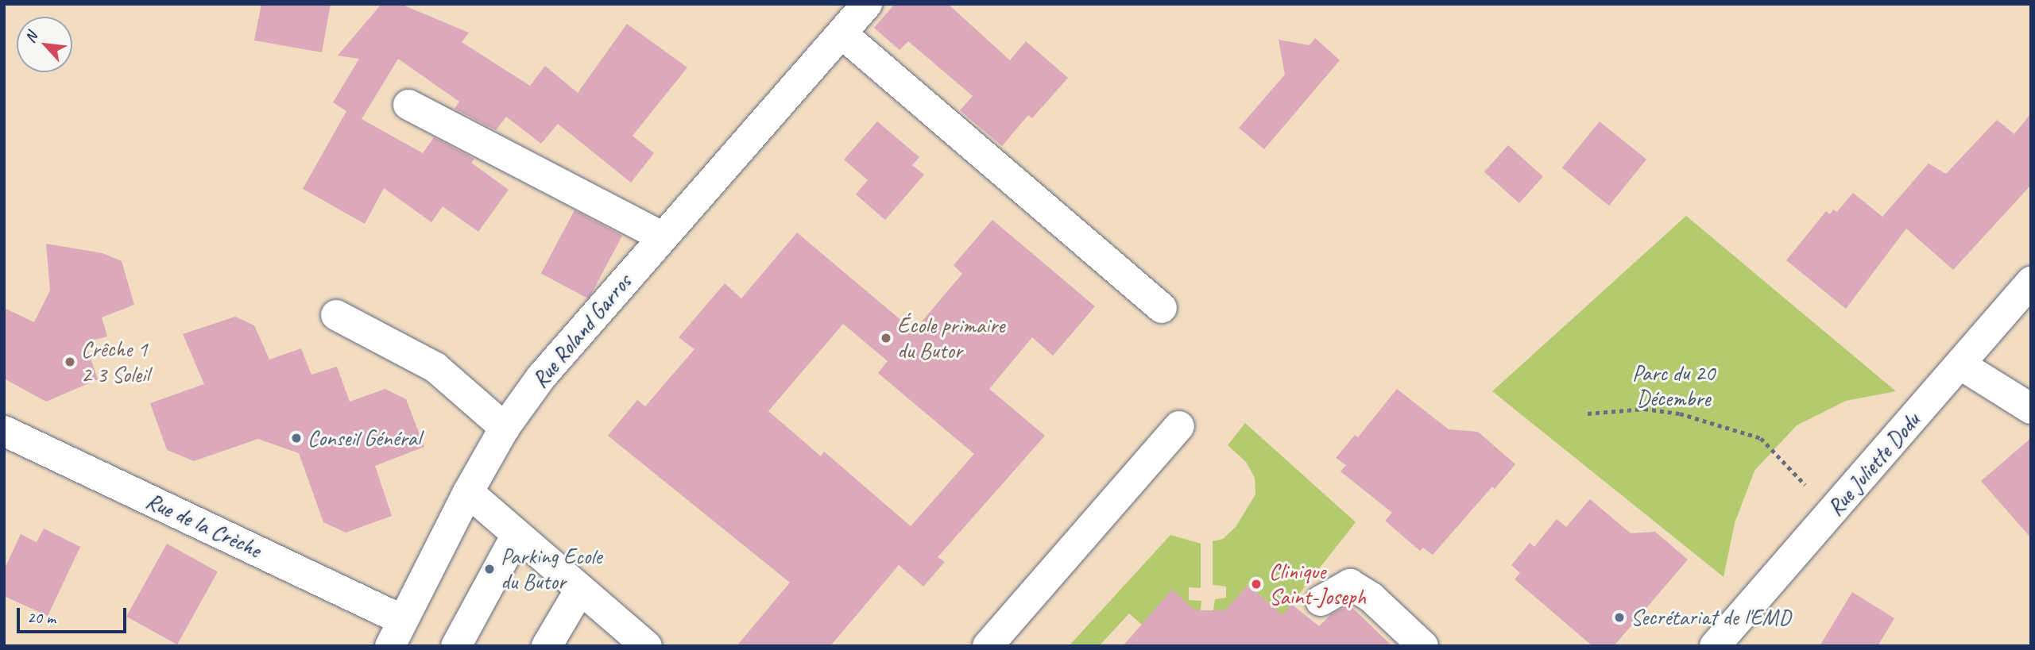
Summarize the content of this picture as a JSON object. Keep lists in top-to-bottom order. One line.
{"streets":{"street":["Rue Roland Garros","Rue Juliette Dodu","Rue de la Crèche"]},"crossings":[["Rue Roland Garros","Rue de la Crèche"]],"parks":["Parc du 20 Décembre"],"places":["École primaire du Butor","Crêche 1 2 3 Soleil","Conseil Général","Parking Ecole du Butor","Clinique Saint-Joseph","Secrétariat de l'EMD"],"scale_bar":"20 m","north":"top left"}
